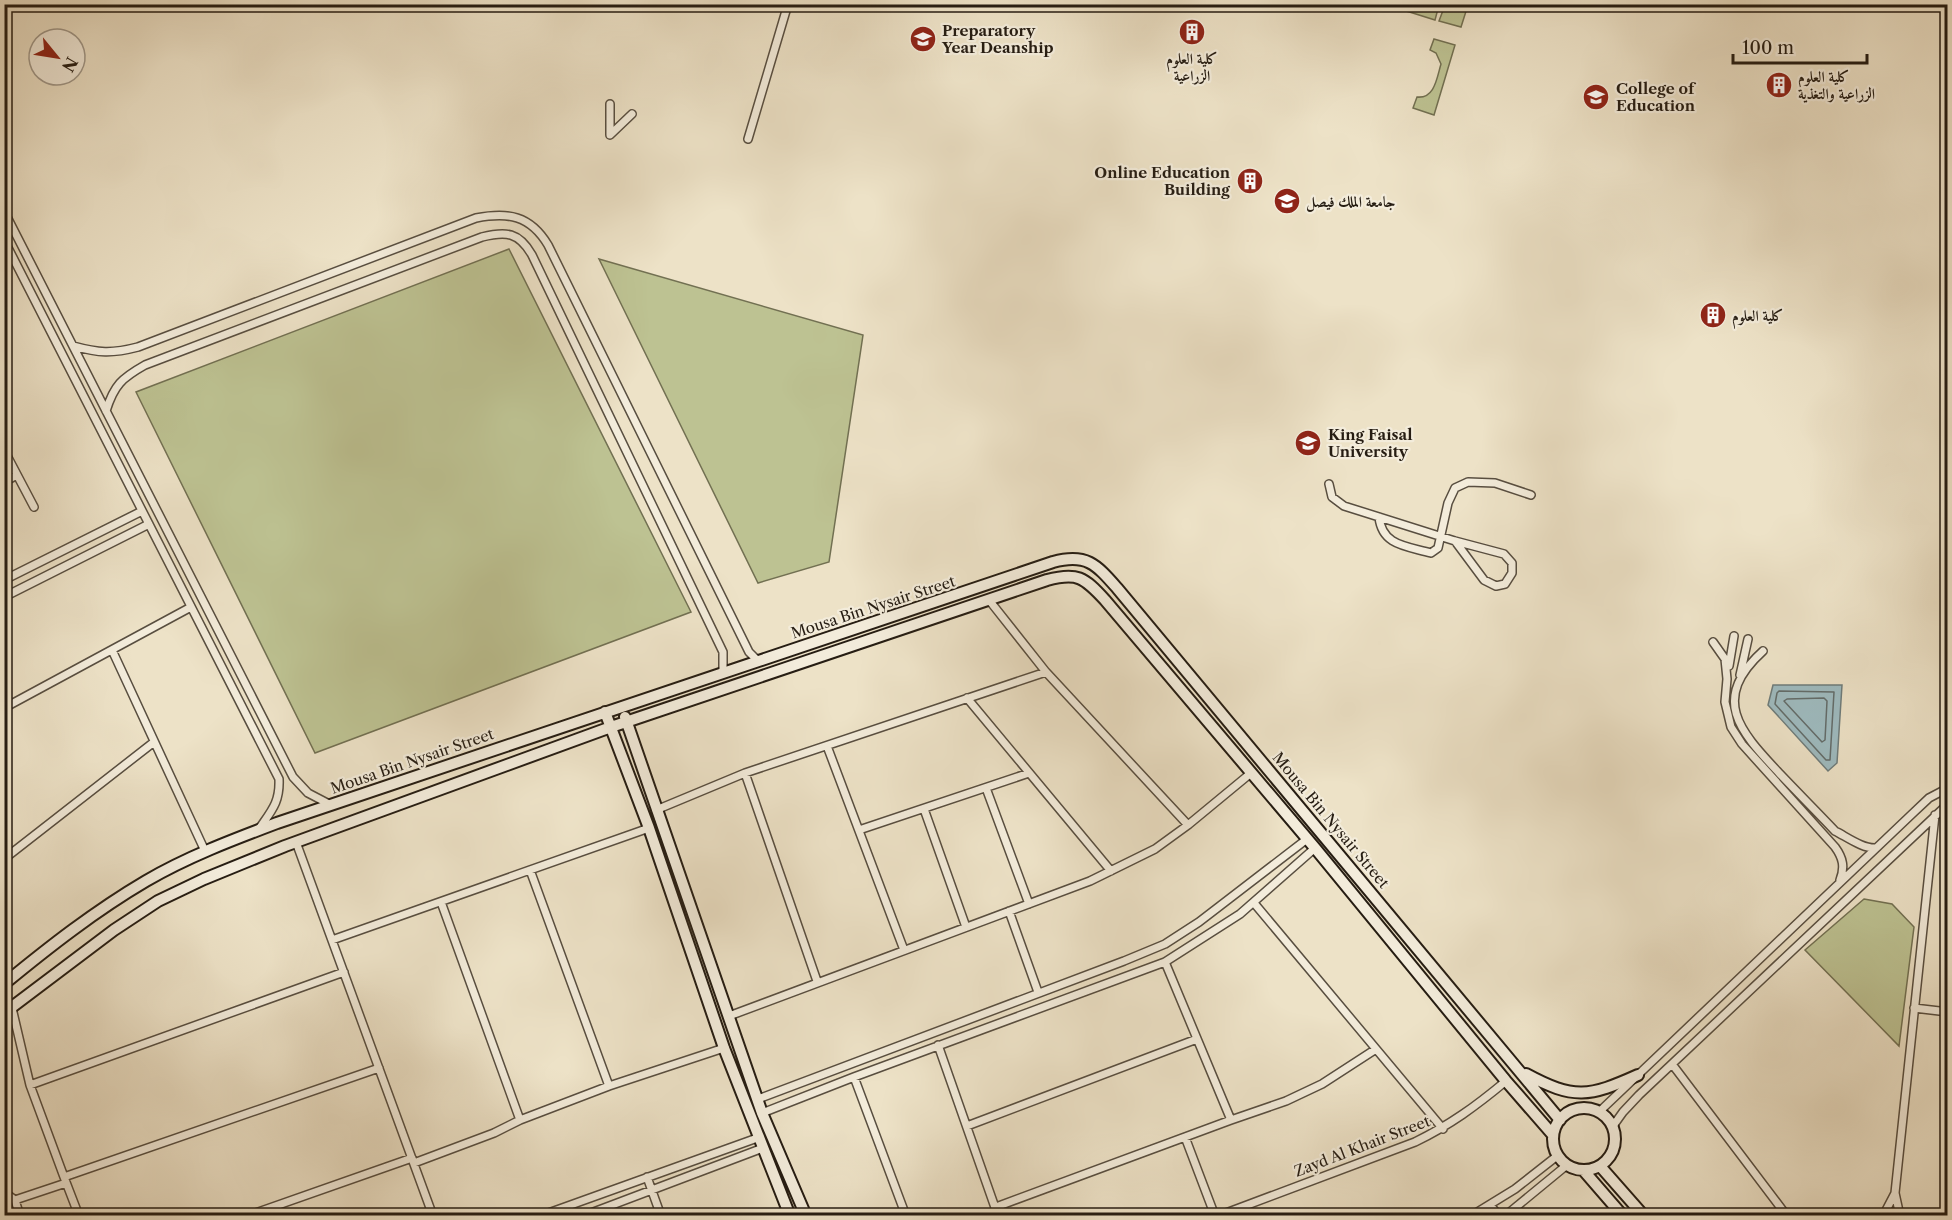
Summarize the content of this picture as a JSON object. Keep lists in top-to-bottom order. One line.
{"streets":{"street":["Mousa Bin Nysair Street","Zayd Al Khair Street"]},"crossings":[["Mousa Bin Nysair Street","Zayd Al Khair Street"]],"places":{"building":["كلية العلوم الزراعية","كلية العلوم الزراعية والتغذية","Online Education Building","كلية العلوم"],"school or university":["Preparatory Year Deanship","College of Education","جامعة الملك فيصل","King Faisal University"]},"scale_bar":"100 m","north":"bottom right"}
